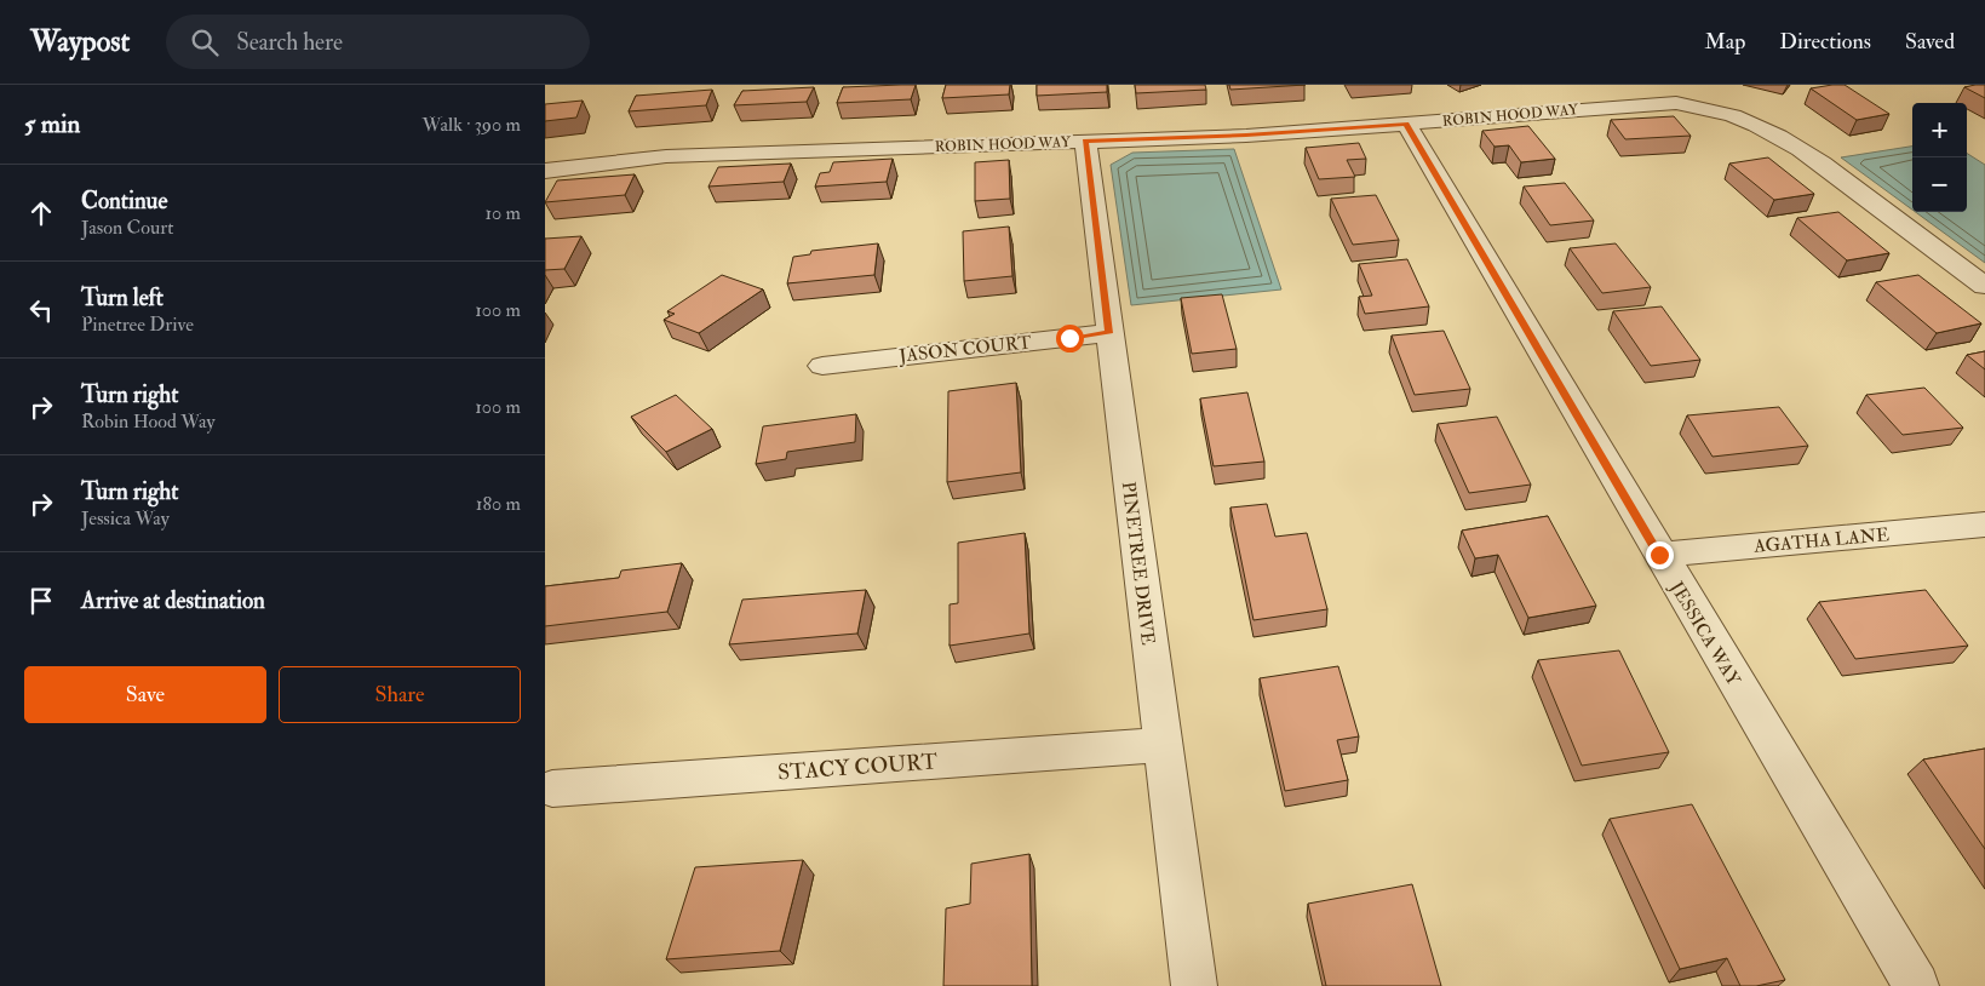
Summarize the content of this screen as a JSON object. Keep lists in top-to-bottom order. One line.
{"streets":{"street":["ROBIN HOOD WAY","JASON COURT","AGATHA LANE","PINETREE DRIVE","JESSICA WAY","STACY COURT"]},"crossings":[["ROBIN HOOD WAY","PINETREE DRIVE"],["ROBIN HOOD WAY","JESSICA WAY"],["JASON COURT","PINETREE DRIVE"],["AGATHA LANE","JESSICA WAY"],["PINETREE DRIVE","STACY COURT"]],"page":{"header":"Waypost","search":"Search here","nav":["Map","Directions","Saved"],"heading":["5 min","Walk · 390 m"],"map_buttons":["+","−"],"list":[["Continue","Jason Court","10 m"],["Turn left","Pinetree Drive","100 m"],["Turn right","Robin Hood Way","100 m"],["Turn right","Jessica Way","180 m"],"Arrive at destination"],"buttons":["Save","Share"]}}
